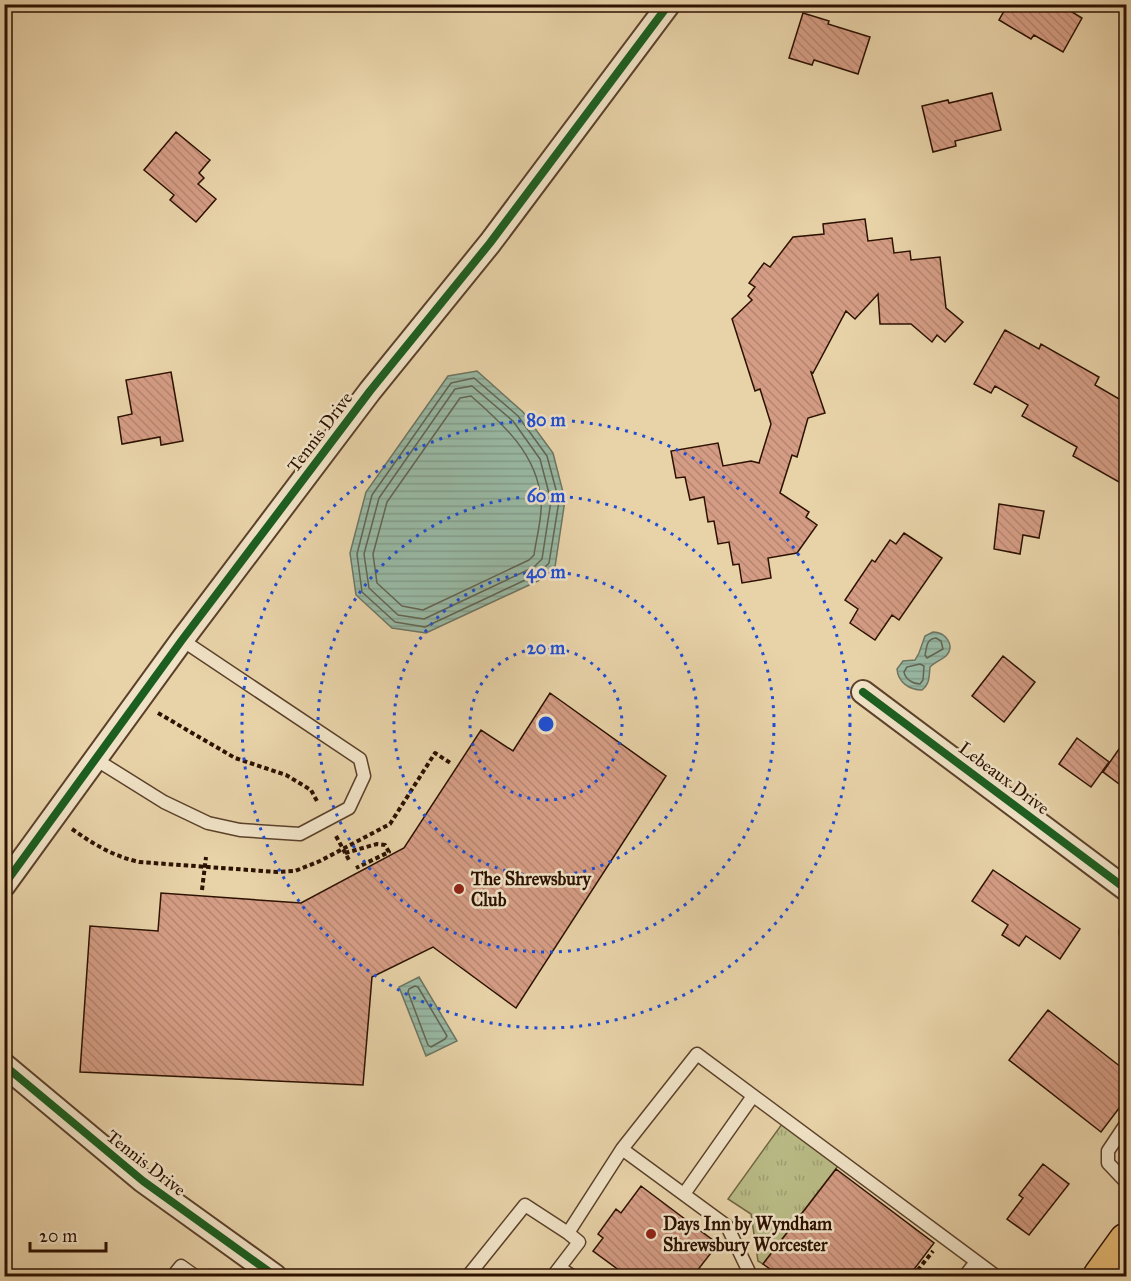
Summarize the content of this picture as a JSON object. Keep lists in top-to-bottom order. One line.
{"streets":{"street":["Tennis Drive","Lebeaux Drive"]},"places":["The Shrewsbury Club","Days Inn by Wyndham Shrewsbury Worcester"],"scale_bar":"20 m","rings":["80 m","60 m","40 m","20 m"]}
